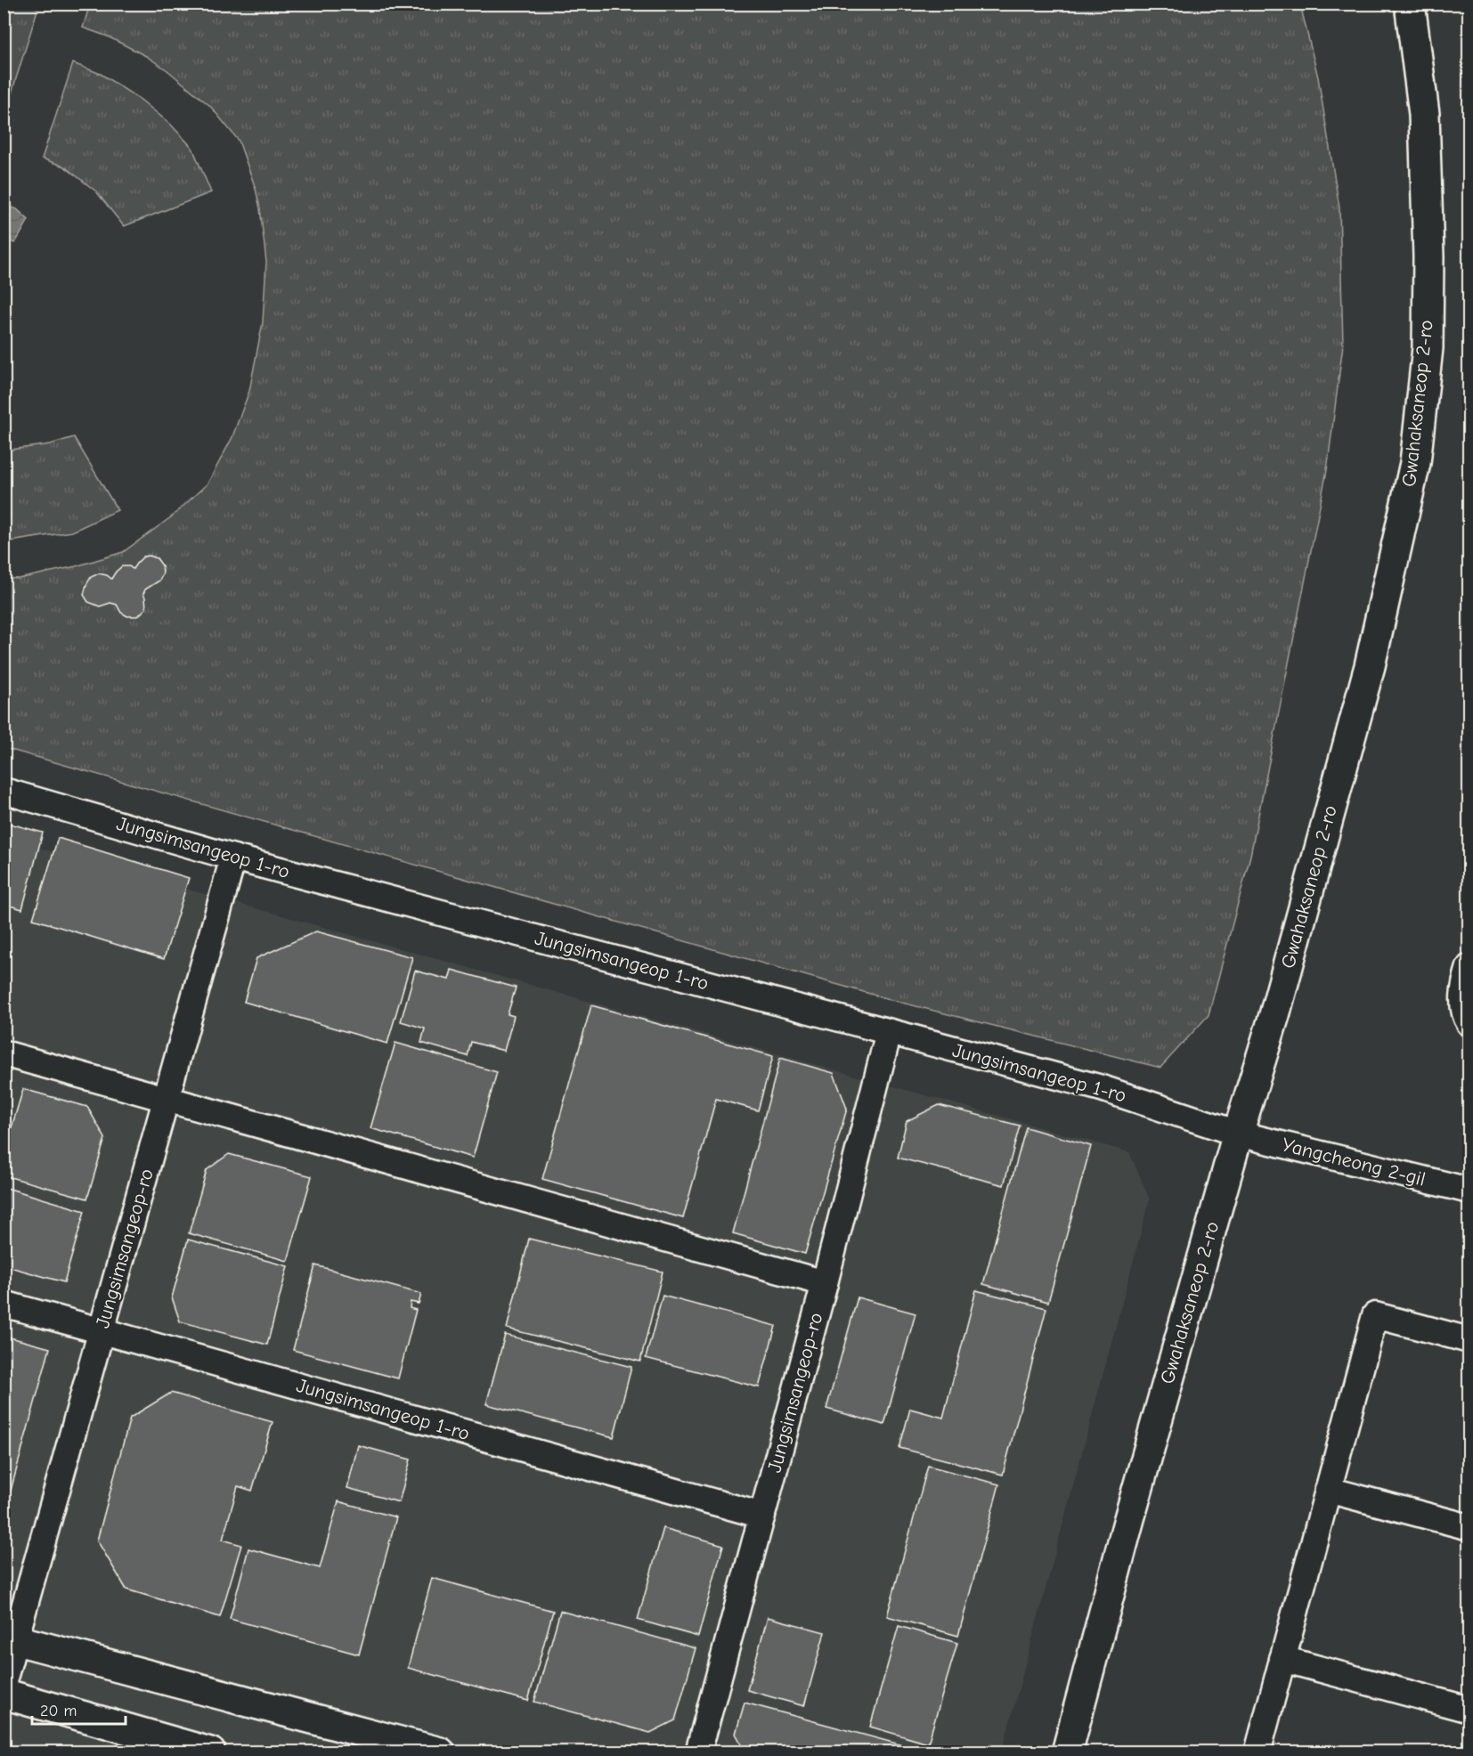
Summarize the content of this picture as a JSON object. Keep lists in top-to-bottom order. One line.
{"streets":{"street":["Gwahaksaneop 2-ro","Jungsimsangeop 1-ro","Yangcheong 2-gil","Jungsimsangeop-ro"]},"crossings":[["Gwahaksaneop 2-ro","Jungsimsangeop 1-ro"],["Gwahaksaneop 2-ro","Yangcheong 2-gil"],["Jungsimsangeop 1-ro","Yangcheong 2-gil"],["Jungsimsangeop 1-ro","Jungsimsangeop-ro"]],"scale_bar":"20 m"}
